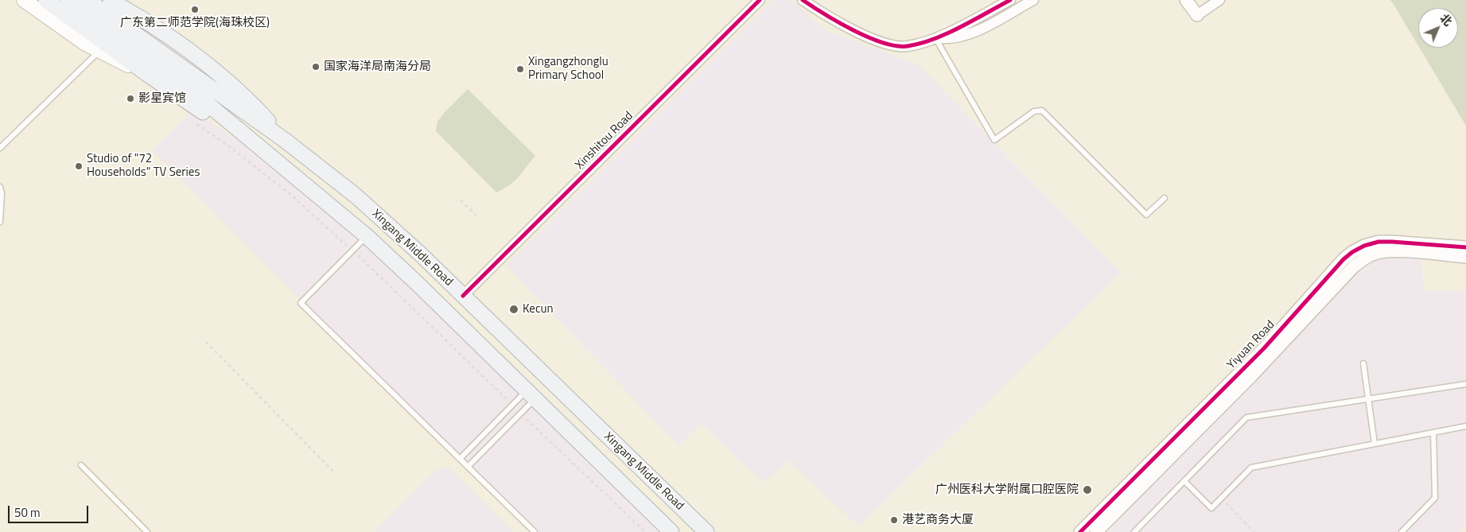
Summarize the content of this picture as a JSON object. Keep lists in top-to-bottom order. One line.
{"streets":{"main road":["Xingang Middle Road"],"street":["Xinshitou Road","Yiyuan Road"]},"crossings":[["Xinshitou Road","Xingang Middle Road"]],"places":["广东第二师范学院(海珠校区)","国家海洋局南海分局","Xingangzhonglu Primary School","影星宾馆","Studio of \"72 Households\" TV Series","Kecun","广州医科大学附属口腔医院","港艺商务大厦"],"scale_bar":"50 m","north":"top right"}
